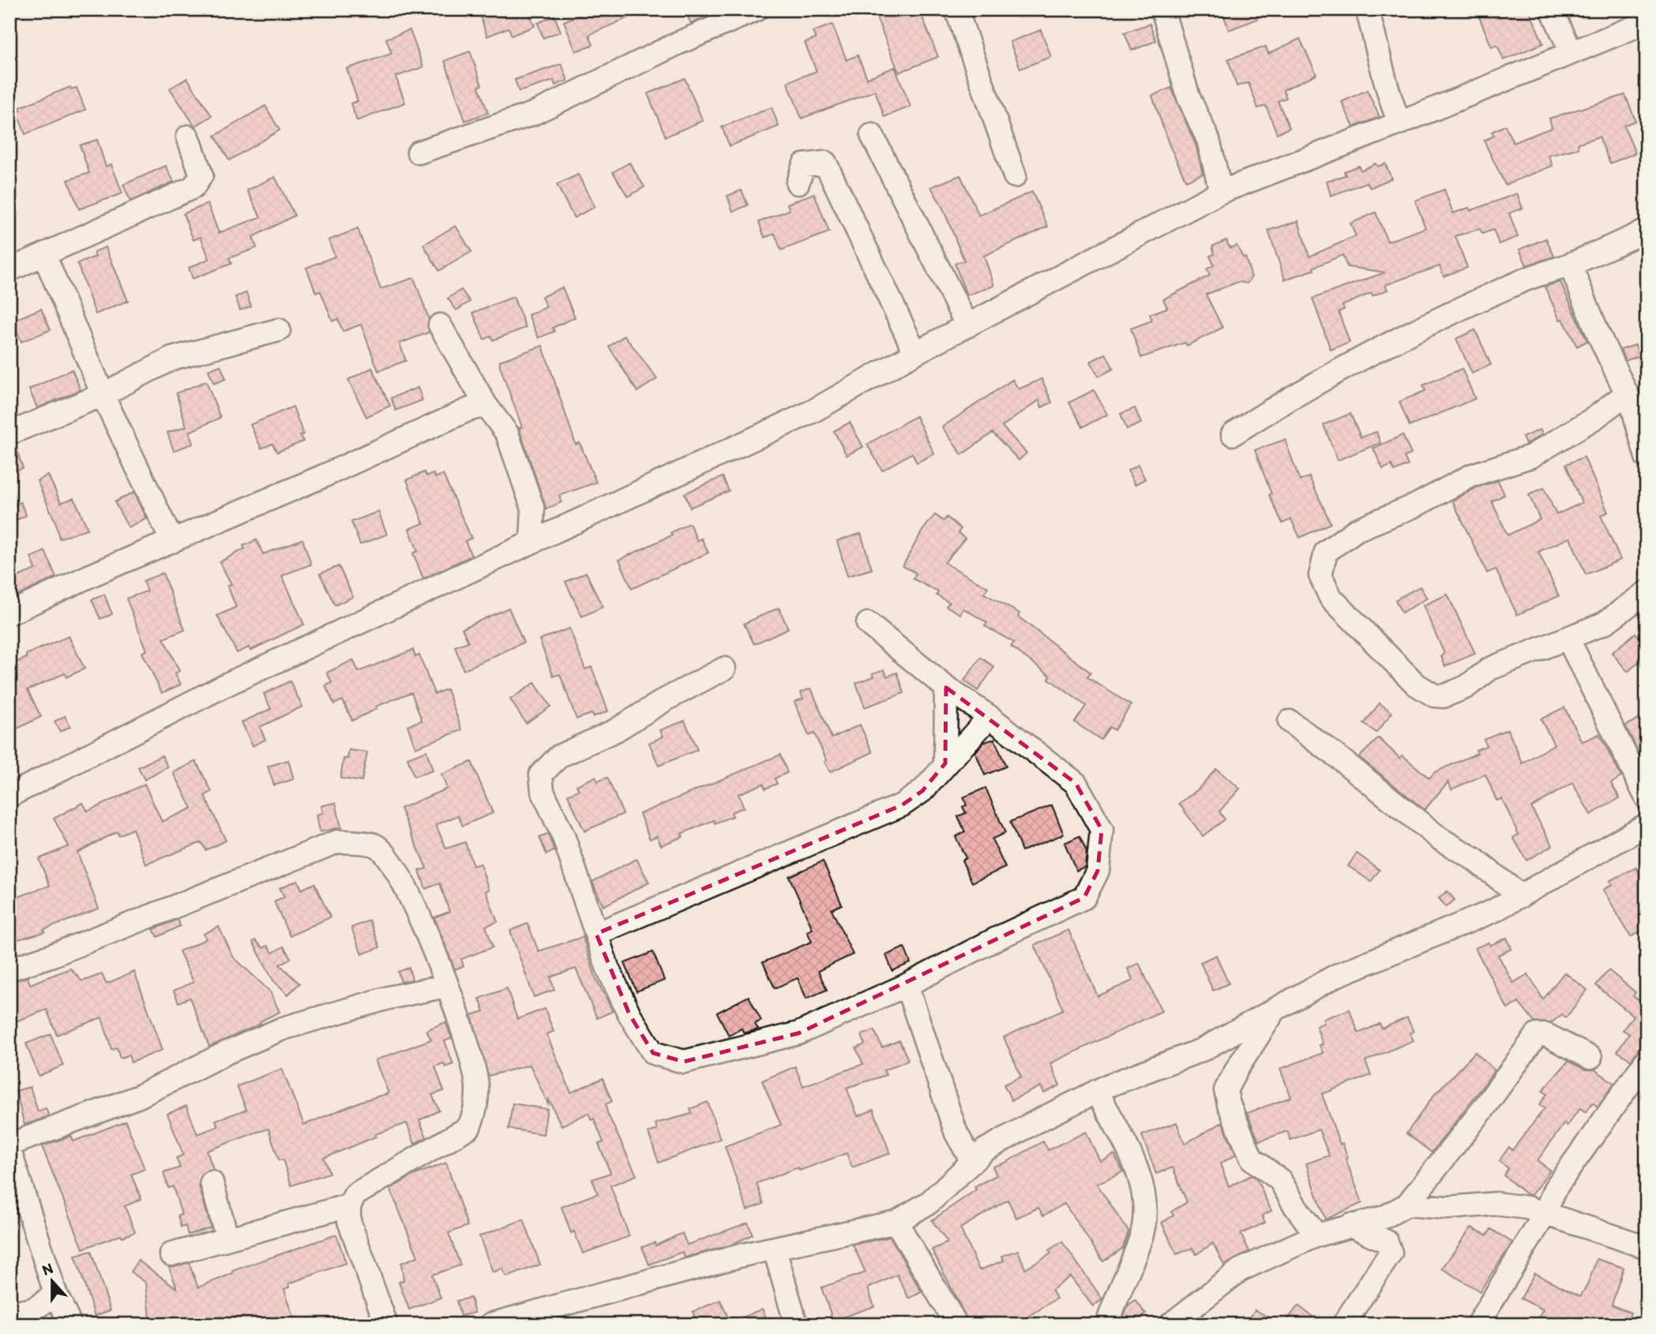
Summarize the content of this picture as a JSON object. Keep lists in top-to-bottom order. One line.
{"north":"top"}
